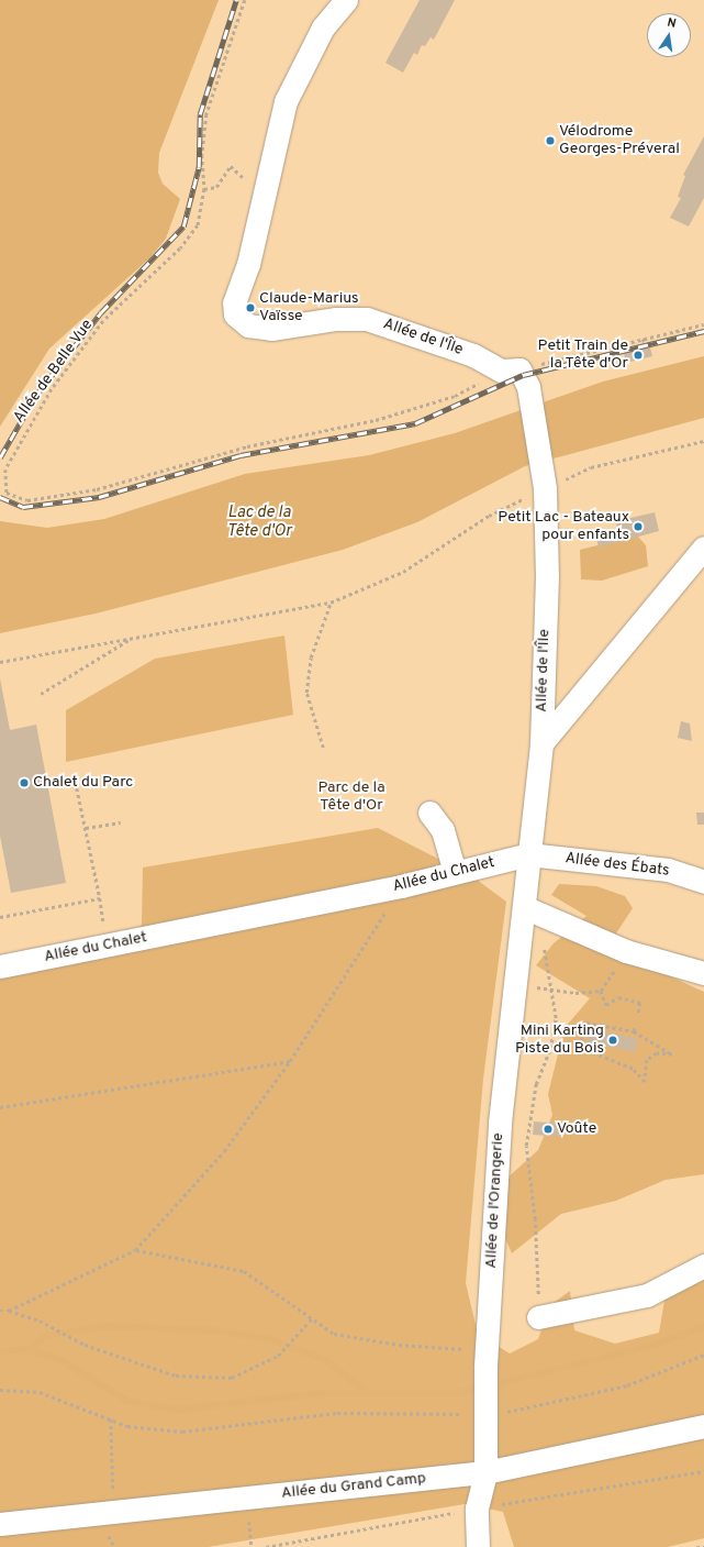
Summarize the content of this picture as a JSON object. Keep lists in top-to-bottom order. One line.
{"streets":{"street":["Allée de l'Île","Allée des Ébats","Allée du Chalet","Allée de l'Orangerie","Allée du Grand Camp"],"path":["Allée de Belle Vue"]},"crossings":[["Allée de l'Île","Allée de Belle Vue"],["Allée des Ébats","Allée du Chalet"],["Allée des Ébats","Allée de l'Orangerie"],["Allée du Chalet","Allée de l'Orangerie"],["Allée de l'Orangerie","Allée du Grand Camp"]],"water":["Lac de la Tête d'Or"],"parks":["Parc de la Tête d'Or"],"places":["Vélodrome Georges-Préveral","Claude-Marius Vaïsse","Petit Train de la Tête d'Or","Petit Lac - Bateaux pour enfants","Chalet du Parc","Mini Karting Piste du Bois","Voûte"],"north":"top"}
